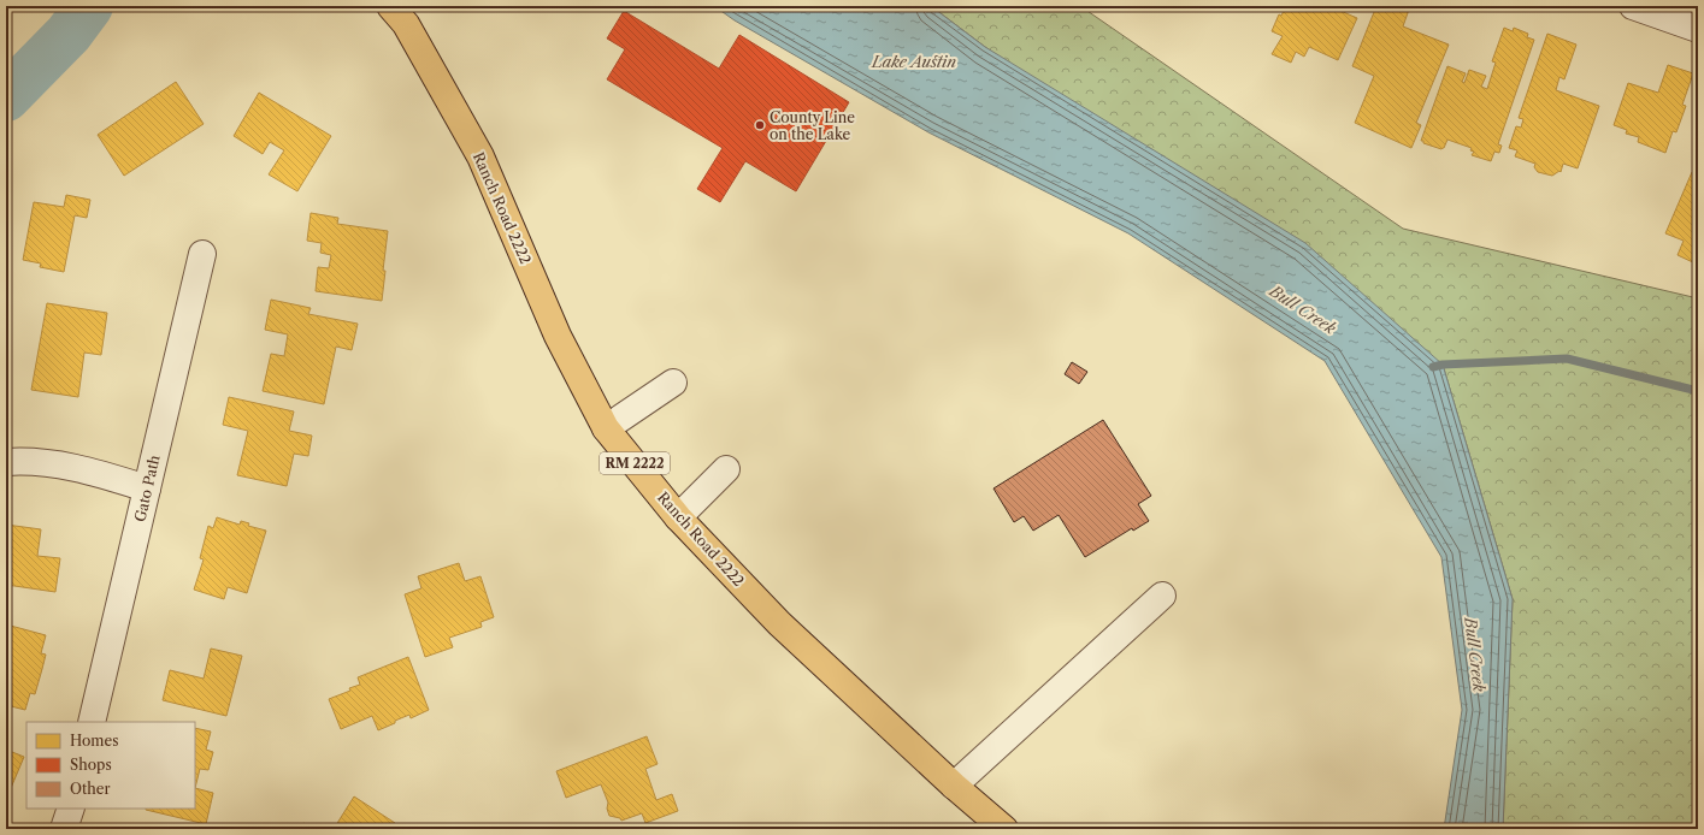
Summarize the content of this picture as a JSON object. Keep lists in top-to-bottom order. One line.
{"streets":{"main road":["Ranch Road 2222","RM 2222"],"street":["Gato Path"]},"water":["Lake Austin","Bull Creek"],"places":["County Line on the Lake"],"legend":["Homes","Shops","Other"]}
